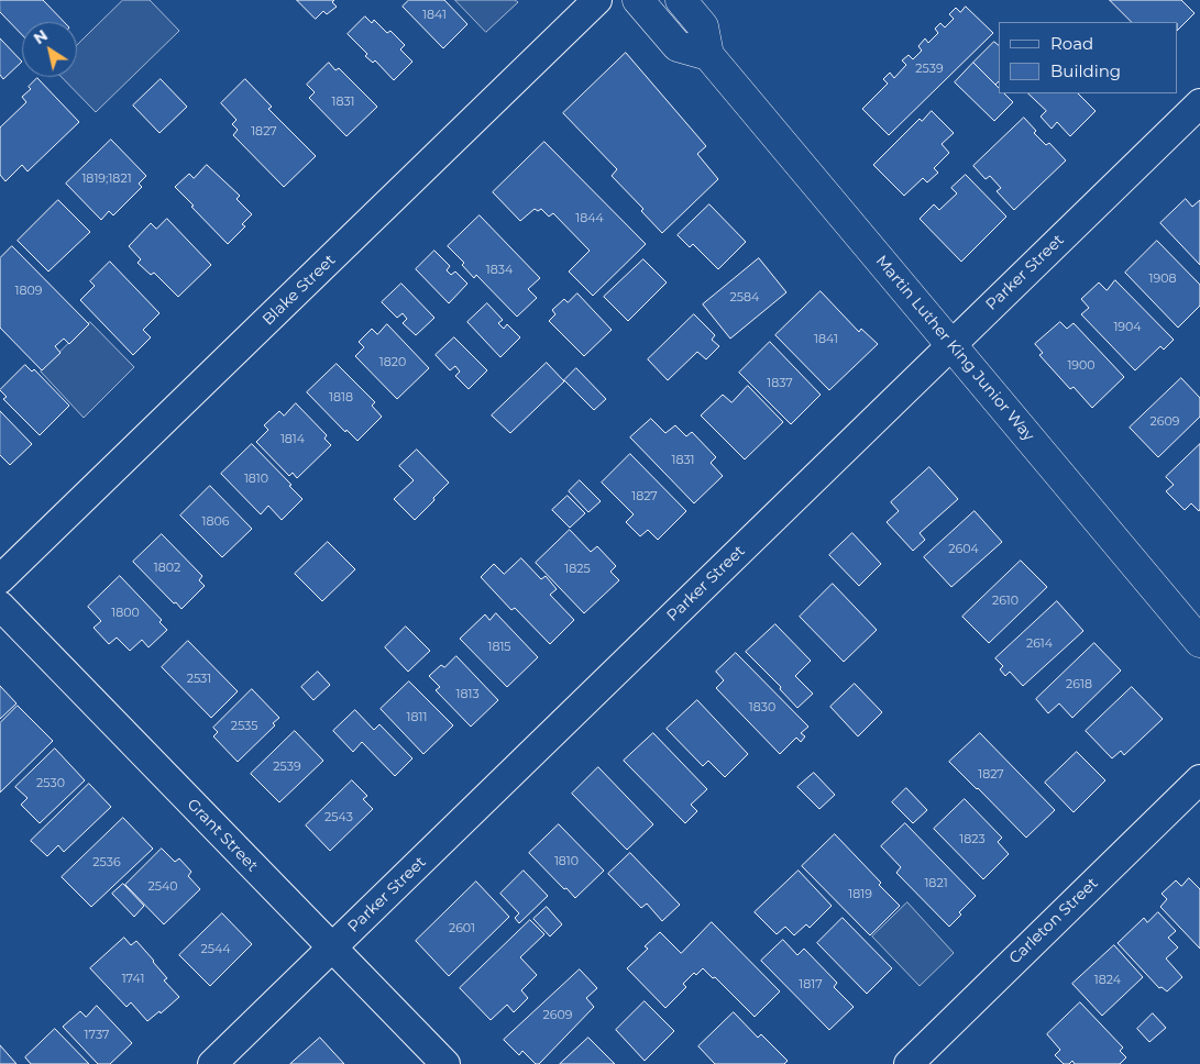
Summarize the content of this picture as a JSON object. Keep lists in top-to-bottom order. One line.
{"streets":{"street":["Parker Street","Blake Street","Martin Luther King Junior Way","Grant Street","Carleton Street"]},"crossings":[["Parker Street","Martin Luther King Junior Way"],["Parker Street","Grant Street"]],"house_numbers":["1841","2539","1831","1827","1819;1821","1844","1834","1908","1809","2584","1904","1841","1820","1900","1837","1818","2609","1814","1831","1810","1827","1806","2604","1802","1825","2610","1800","2614","1815","2531","2618","1813","1830","1811","2535","2539","1827","2530","2543","1823","1810","2536","1821","2540","1819","2601","2544","1741","1824","1817","2609","1737"],"legend":["Road","Building"],"north":"top left"}
